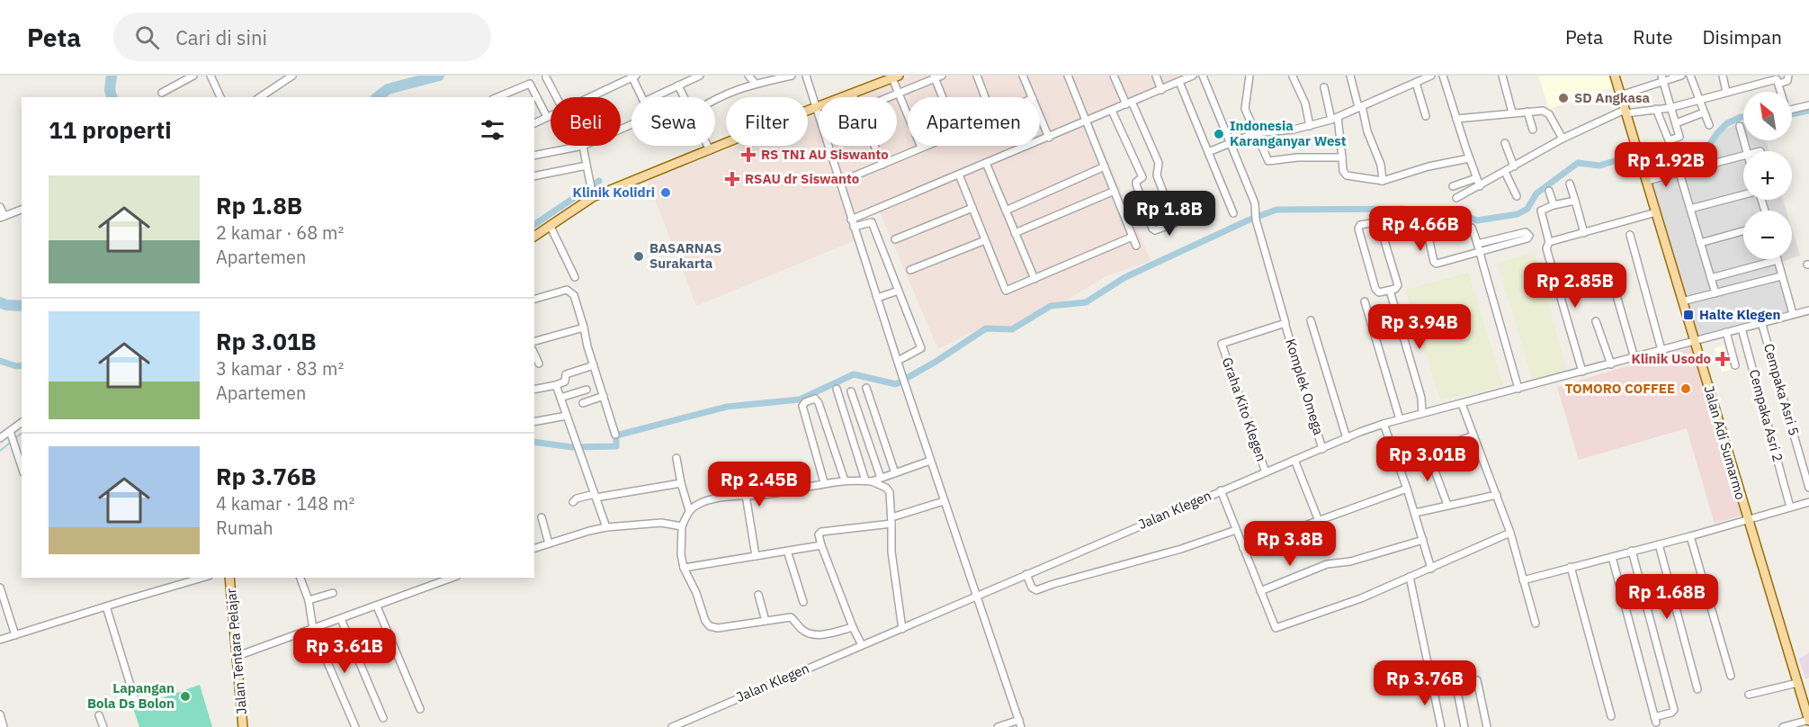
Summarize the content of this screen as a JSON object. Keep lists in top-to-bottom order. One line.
{"streets":{"main road":["Jalan Adi Sumarmo","Jalan Tentara Pelajar"],"street":["Komplek Omega","Cempaka Asri 5","Graha Kito Klegen","Cempaka Asri 2","Jalan Klegen"]},"crossings":[["Komplek Omega","Jalan Klegen"],["Cempaka Asri 5","Jalan Klegen"],["Graha Kito Klegen","Jalan Klegen"],["Cempaka Asri 2","Jalan Klegen"],["Jalan Adi Sumarmo","Jalan Klegen"]],"places":{"other":["SD Angkasa","Indonesia Karanganyar West","Klinik Kolidri","BASARNAS Surakarta","TOMORO COFFEE","Lapangan Bola Ds Bolon"],"health":["RS TNI AU Siswanto","RSAU dr Siswanto","Klinik Usodo"],"transit":["Halte Klegen"]},"north":"top left","page":{"header":"Peta","search":"Cari di sini","nav":["Peta","Rute","Disimpan"],"map_buttons":["+","−"],"chip":["Beli","Sewa","Filter","Baru","Apartemen"],"heading":"11 properti","price":["Rp 1.92B","Rp 1.8B","Rp 4.66B","Rp 2.85B","Rp 3.94B","Rp 3.01B","Rp 2.45B","Rp 3.8B","Rp 1.68B","Rp 3.61B","Rp 3.76B"],"list":[{"name":"Rp 1.8B","note":"2 kamar · 68 m² · Apartemen"},{"name":"Rp 3.01B","note":"3 kamar · 83 m² · Apartemen"},{"name":"Rp 3.76B","note":"4 kamar · 148 m² · Rumah"}]}}
